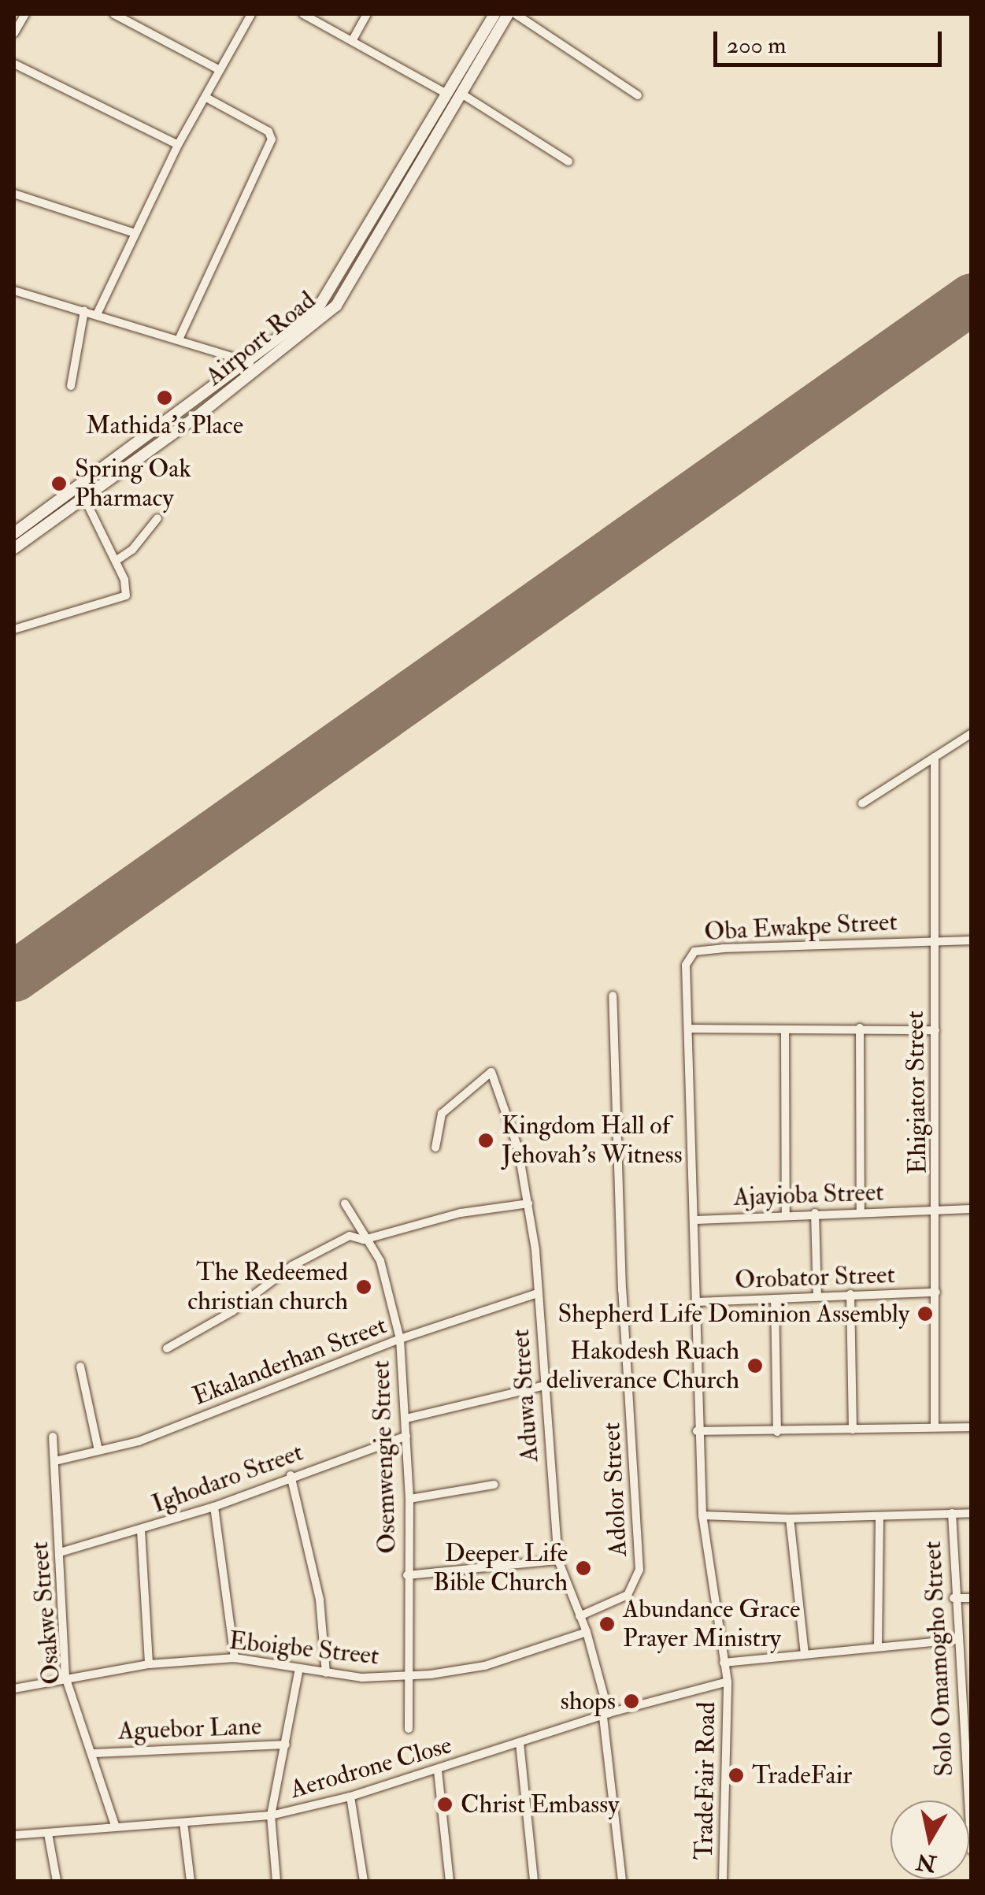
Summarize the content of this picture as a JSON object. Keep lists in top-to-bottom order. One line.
{"streets":{"main road":["Airport Road"],"street":["Oba Ewakpe Street","Ehigiator Street","Ajayioba Street","Orobator Street","Ekalanderhan Street","Aduwa Street","Osemwengie Street","Ighodaro Street","Adolor Street","Osakwe Street","Eboigbe Street","Solo Omamogho Street","Aguebor Lane","Aerodrone Close","TradeFair Road"]},"crossings":[["Oba Ewakpe Street","Ehigiator Street"],["Oba Ewakpe Street","Ajayioba Street"],["Oba Ewakpe Street","Orobator Street"],["Oba Ewakpe Street","Aerodrone Close"],["Oba Ewakpe Street","TradeFair Road"],["Ehigiator Street","Ajayioba Street"],["Ehigiator Street","Orobator Street"],["Ekalanderhan Street","Aduwa Street"],["Ekalanderhan Street","Osemwengie Street"],["Ekalanderhan Street","Osakwe Street"],["Aduwa Street","Adolor Street"],["Aduwa Street","Eboigbe Street"],["Aduwa Street","Aerodrone Close"],["Osemwengie Street","Ighodaro Street"],["Osemwengie Street","Eboigbe Street"],["Ighodaro Street","Osakwe Street"],["Osakwe Street","Eboigbe Street"],["Osakwe Street","Aguebor Lane"],["Osakwe Street","Aerodrone Close"],["Aerodrone Close","TradeFair Road"]],"places":["Mathida's Place","Spring Oak Pharmacy","Kingdom Hall of Jehovah's Witness","The Redeemed christian church","Shepherd Life Dominion Assembly","Hakodesh Ruach deliverance Church","Deeper Life Bible Church","Abundance Grace Prayer Ministry","shops","TradeFair","Christ Embassy"],"scale_bar":"200 m","north":"bottom"}
